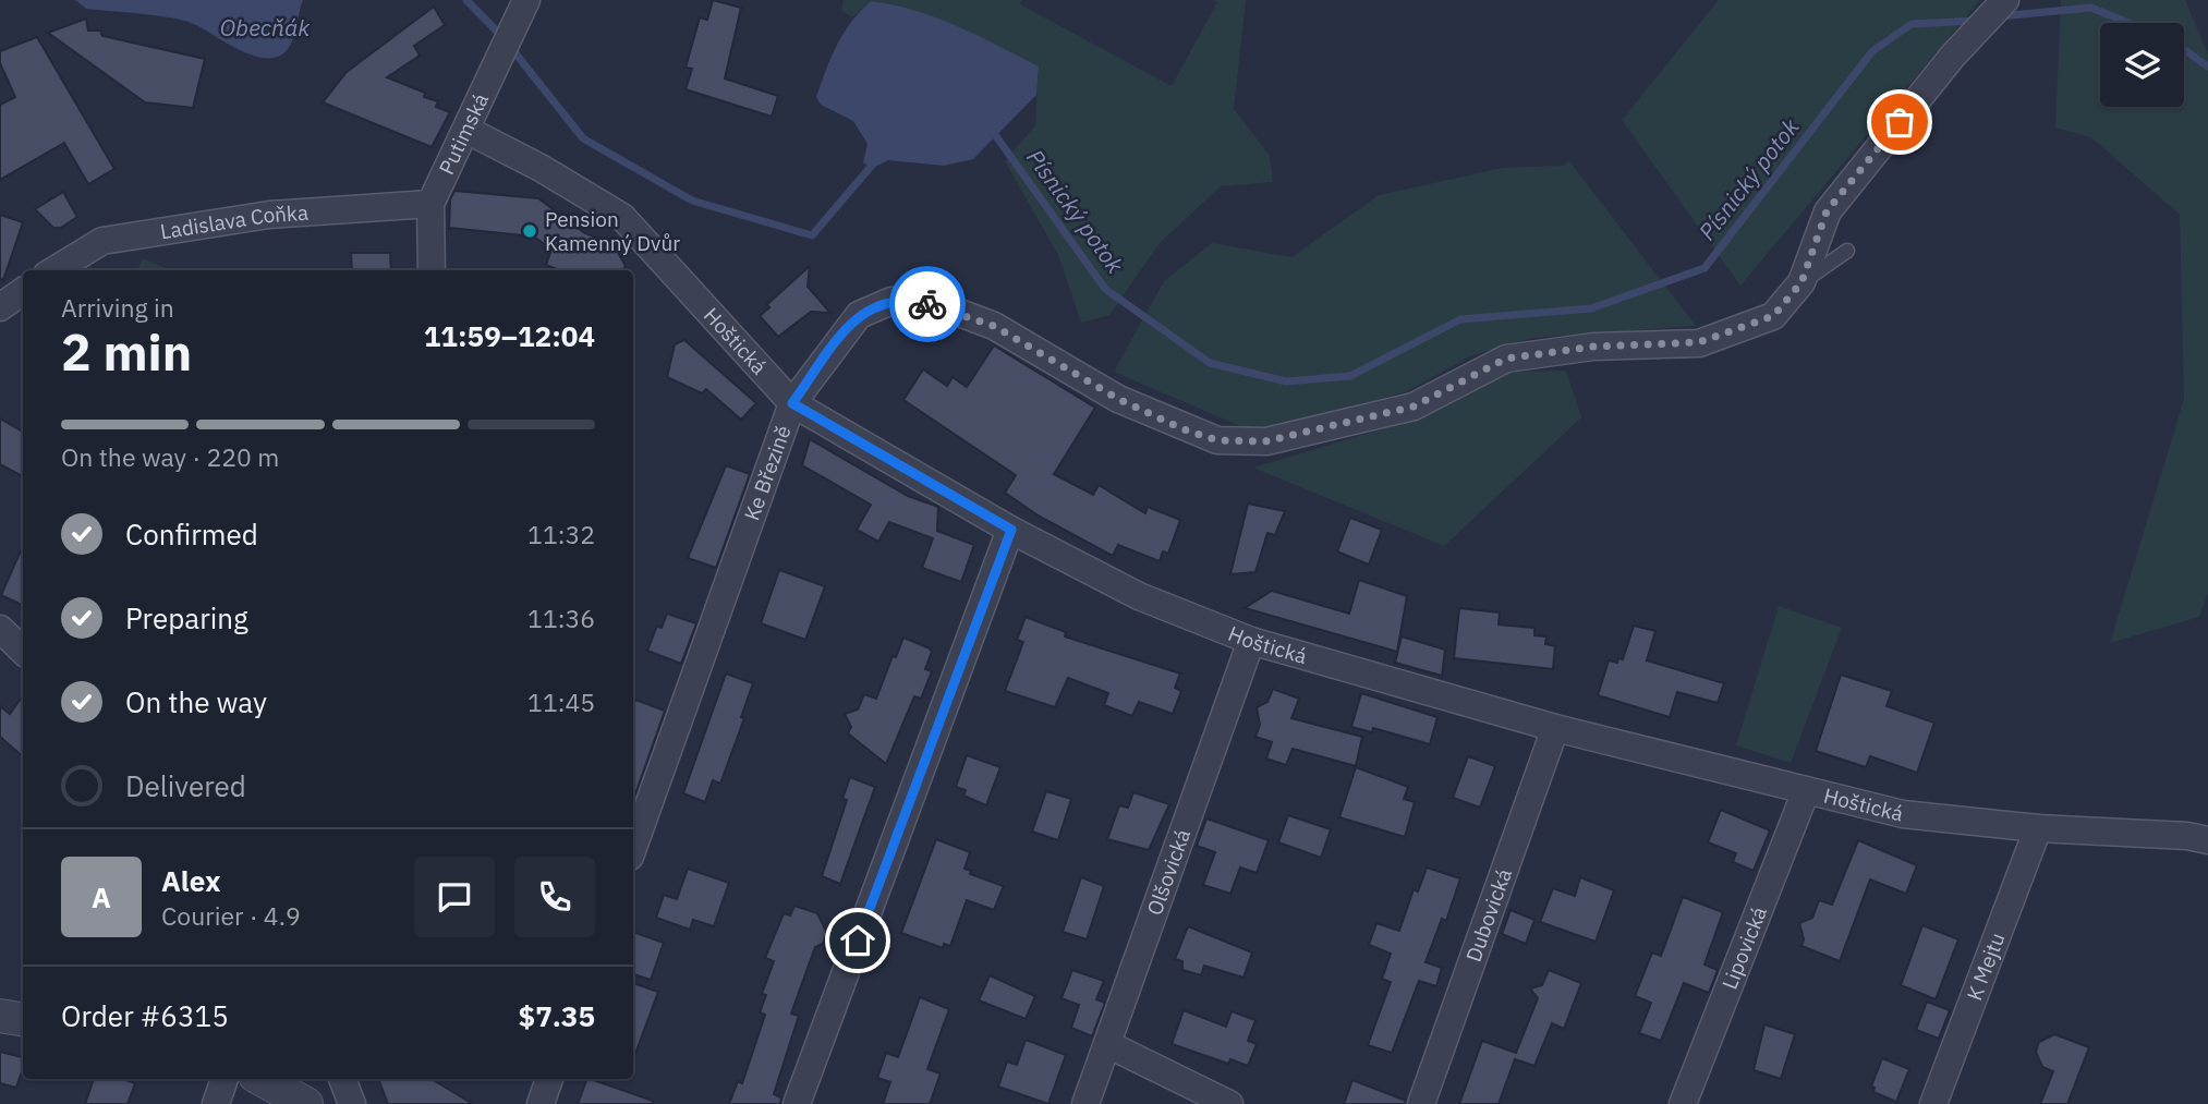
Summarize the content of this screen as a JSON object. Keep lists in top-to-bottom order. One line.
{"streets":{"street":["Putimská","Ladislava Coňka","Hoštická","Ke Březině","Olšovická","Dubovická","Lipovická","K Mejtu"]},"crossings":[["Putimská","Ladislava Coňka"],["Putimská","Hoštická"],["Hoštická","Ke Březině"],["Hoštická","Olšovická"],["Hoštická","Dubovická"],["Hoštická","Lipovická"],["Hoštická","K Mejtu"]],"water":["Obecňák","Písnický potok"],"places":["Pension Kamenný Dvůr"],"page":{"heading":["2 min","Arriving in","11:59–12:04"],"panel":["Alex","Courier · 4.9","Order #6315","$7.35"],"bar":"On the way · 220 m","list":[["Confirmed","11:32"],["Preparing","11:36"],["On the way","11:45"],"Delivered"],"round":"A"}}
